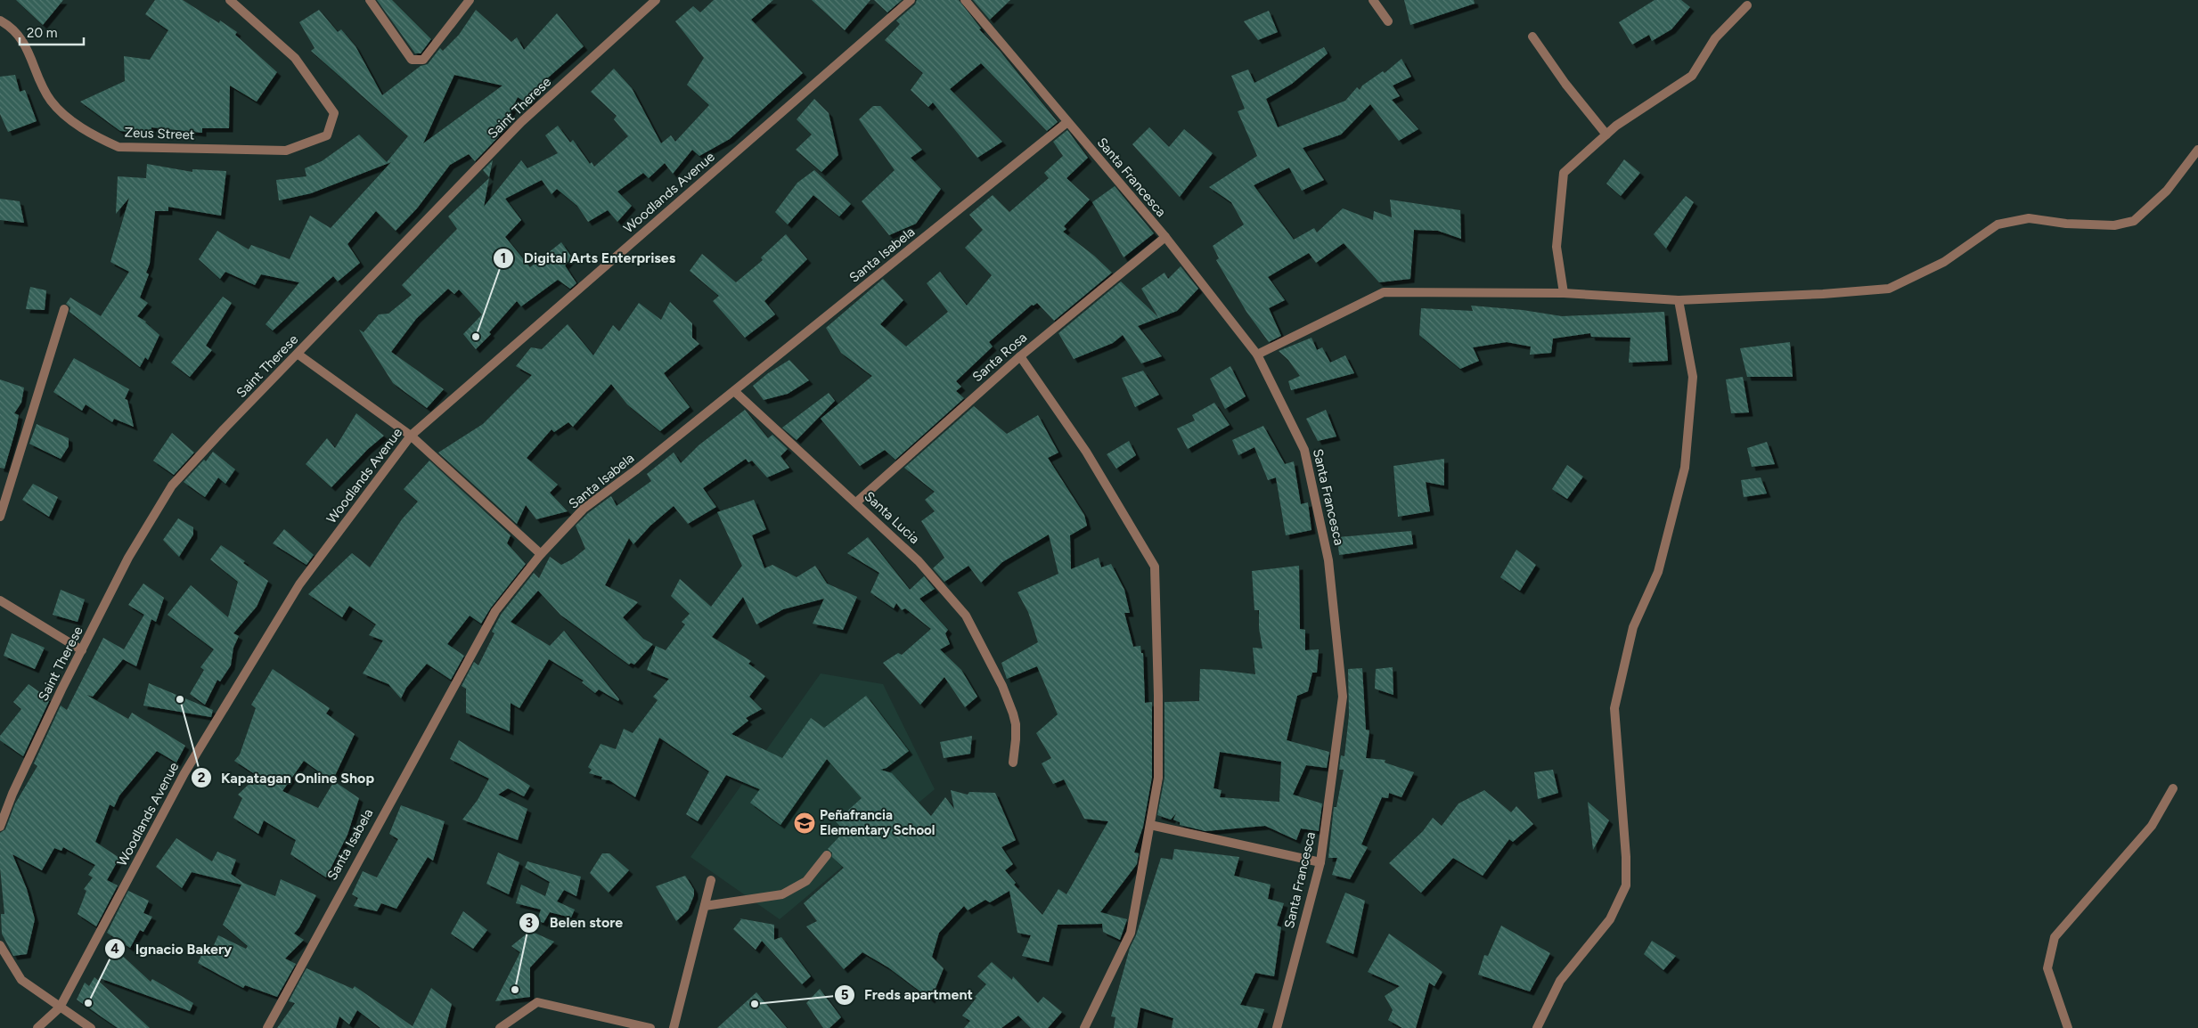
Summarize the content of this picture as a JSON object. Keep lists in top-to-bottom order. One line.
{"streets":{"street":["Saint Therese","Zeus Street","Santa Francesca","Woodlands Avenue","Santa Isabela","Santa Rosa","Santa Lucia"]},"crossings":[["Santa Francesca","Santa Isabela"],["Santa Francesca","Santa Rosa"],["Santa Isabela","Santa Lucia"],["Santa Rosa","Santa Lucia"]],"places":{"other":["Digital Arts Enterprises","Kapatagan Online Shop","Belen store","Ignacio Bakery","Freds apartment"],"school or university":["Peñafrancia Elementary School"]},"scale_bar":"20 m"}
